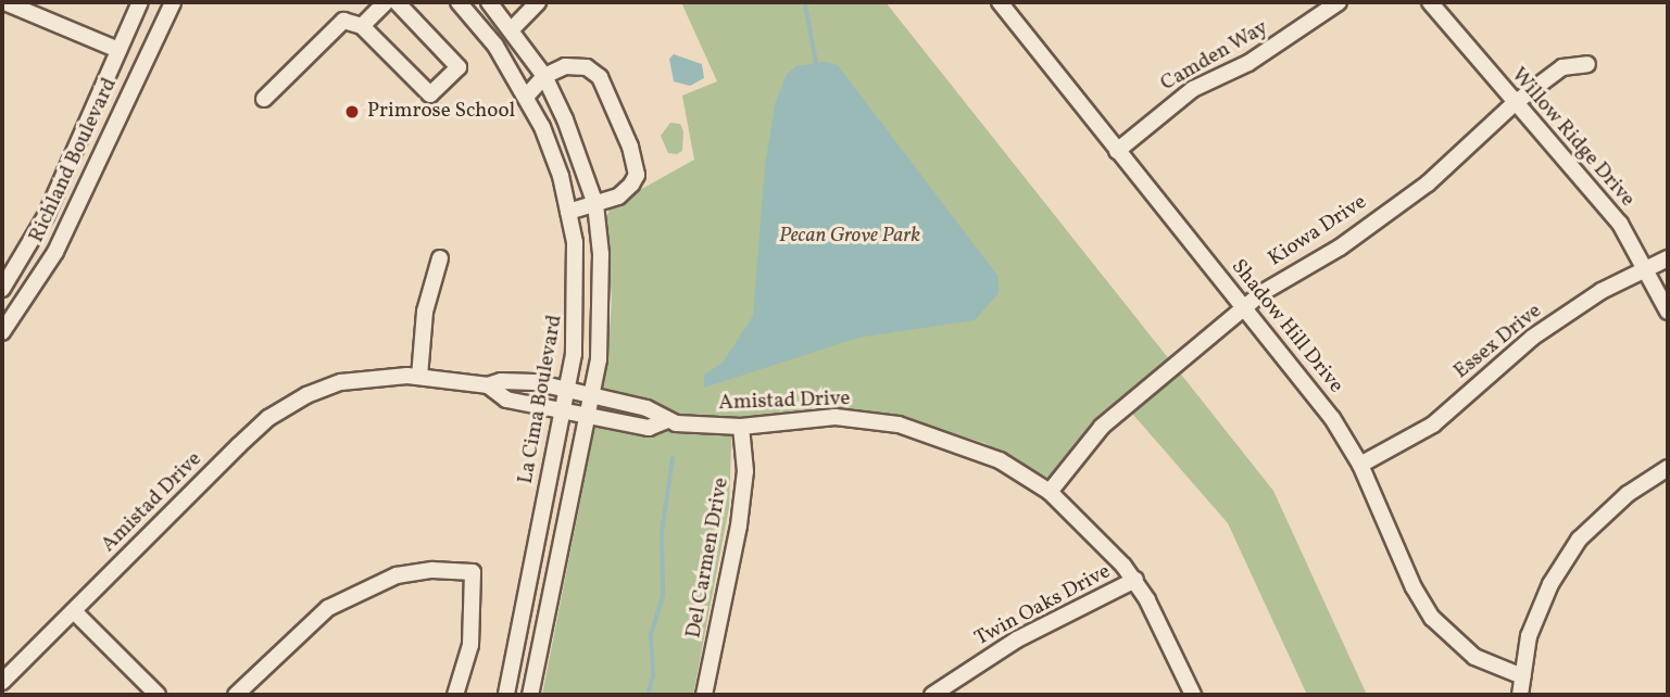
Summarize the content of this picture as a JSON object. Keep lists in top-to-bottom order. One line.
{"streets":{"street":["Camden Way","Willow Ridge Drive","Richland Boulevard","Kiowa Drive","Shadow Hill Drive","Essex Drive","La Cima Boulevard","Amistad Drive","Del Carmen Drive","Twin Oaks Drive"]},"crossings":[["Camden Way","Shadow Hill Drive"],["Willow Ridge Drive","Kiowa Drive"],["Willow Ridge Drive","Essex Drive"],["Kiowa Drive","Shadow Hill Drive"],["Kiowa Drive","Amistad Drive"],["Shadow Hill Drive","Essex Drive"],["La Cima Boulevard","Amistad Drive"],["Amistad Drive","Del Carmen Drive"],["Amistad Drive","Twin Oaks Drive"]],"parks":["Pecan Grove Park"],"places":["Primrose School"]}
